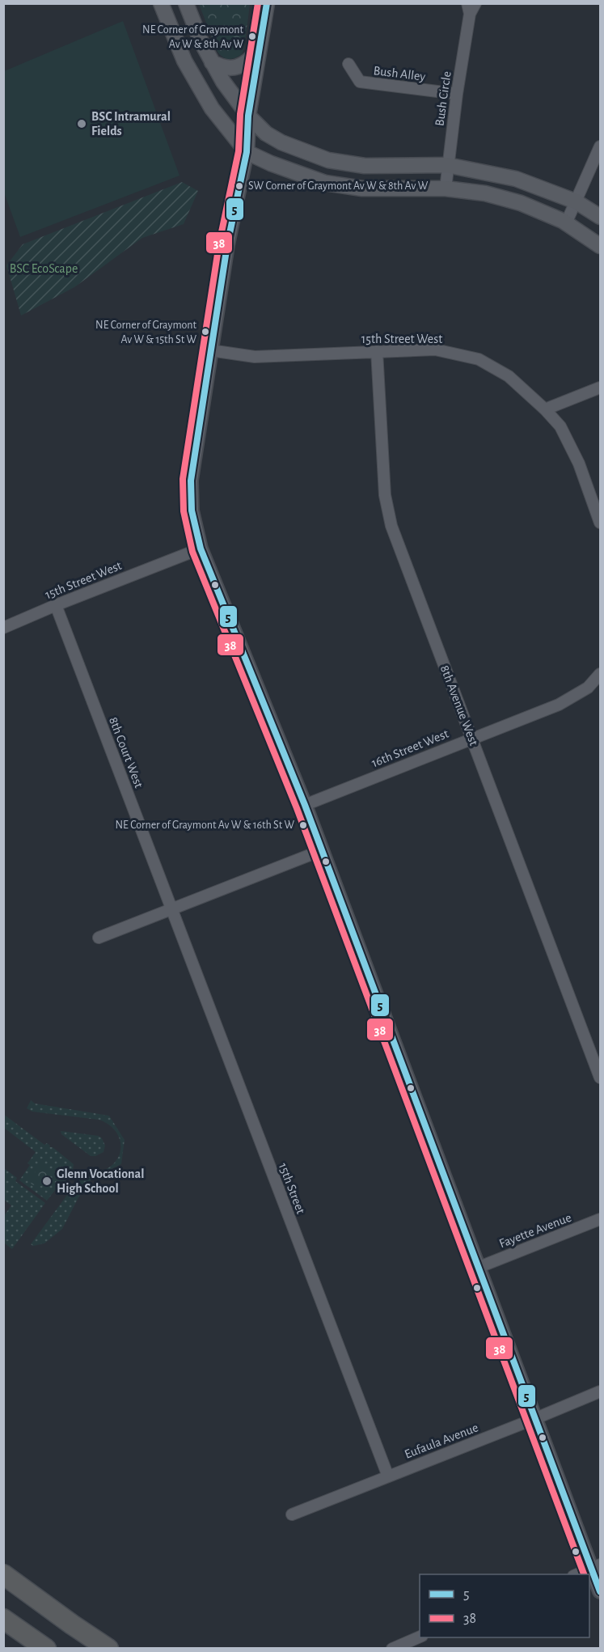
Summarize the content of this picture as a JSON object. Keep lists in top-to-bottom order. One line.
{"streets":{"street":["Bush Alley","Bush Circle","15th Street West","8th Avenue West","16th Street West","8th Court West","15th Street","Fayette Avenue","Eufaula Avenue"]},"crossings":[["Bush Alley","Bush Circle"],["15th Street West","8th Avenue West"],["15th Street West","8th Court West"],["8th Avenue West","16th Street West"],["8th Court West","15th Street"],["15th Street","Eufaula Avenue"]],"parks":["BSC EcoScape"],"places":["NE Corner of Graymont Av W & 8th Av W","BSC Intramural Fields","SW Corner of Graymont Av W & 8th Av W","NE Corner of Graymont Av W & 15th St W","NE Corner of Graymont Av W & 16th St W","Glenn Vocational High School"],"lines":["transit line 5","transit line 38"],"legend":["5","38"]}
